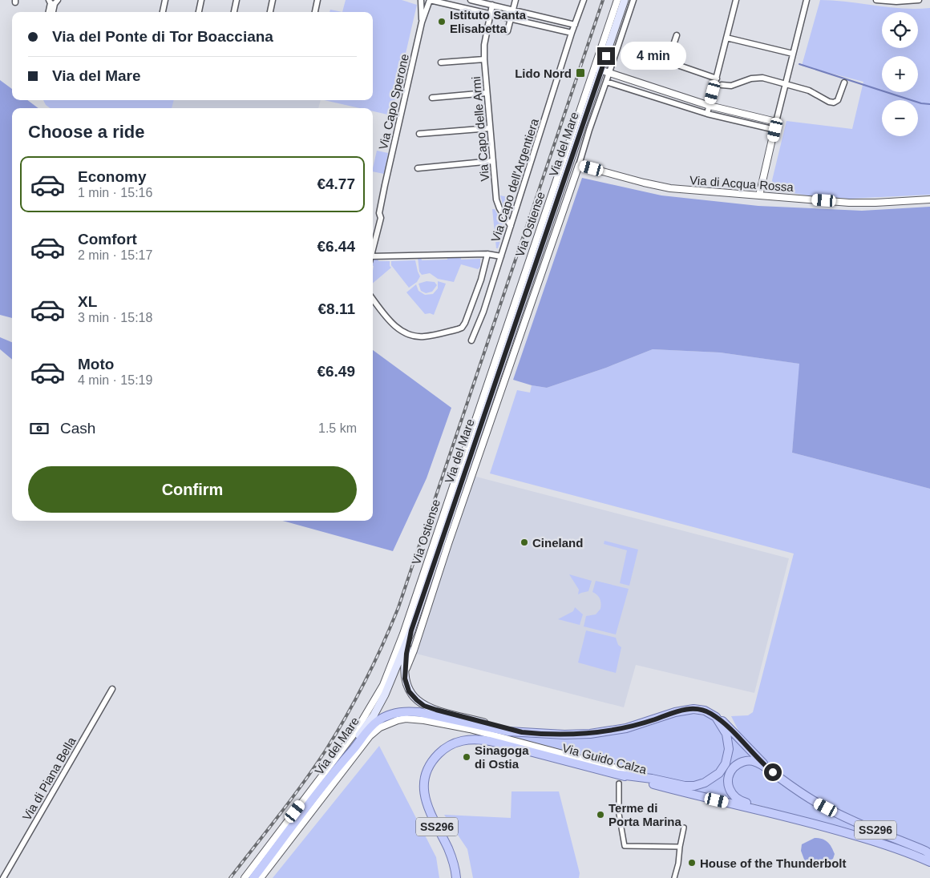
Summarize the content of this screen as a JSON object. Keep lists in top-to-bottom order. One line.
{"streets":{"main road":["Via del Mare","Via Guido Calza","SS296"],"street":["Via Capo Sperone","Via Capo delle Armi","Via Capo dell'Argentiera","Via di Acqua Rossa","Via Ostiense","Via di Piana Bella"]},"crossings":[["Via Capo delle Armi","Via Capo dell'Argentiera"],["Via del Mare","Via Ostiense"],["Via Guido Calza","SS296"]],"places":{"other":["Istituto Santa Elisabetta","Cineland","Sinagoga di Ostia","Terme di Porta Marina","House of the Thunderbolt"],"transit":["Lido Nord"]},"page":{"map_buttons":["+","−"],"banner":["Via del Ponte di Tor Boacciana","Via del Mare"],"bubble":"4 min","heading":"Choose a ride","list":[{"name":"Economy","note":"1 min · 15:16","value":"€4.77"},{"name":"Comfort","note":"2 min · 15:17","value":"€6.44"},{"name":"XL","note":"3 min · 15:18","value":"€8.11"},{"name":"Moto","note":"4 min · 15:19","value":"€6.49"}],"pay":["Cash","1.5 km"],"buttons":"Confirm"}}
